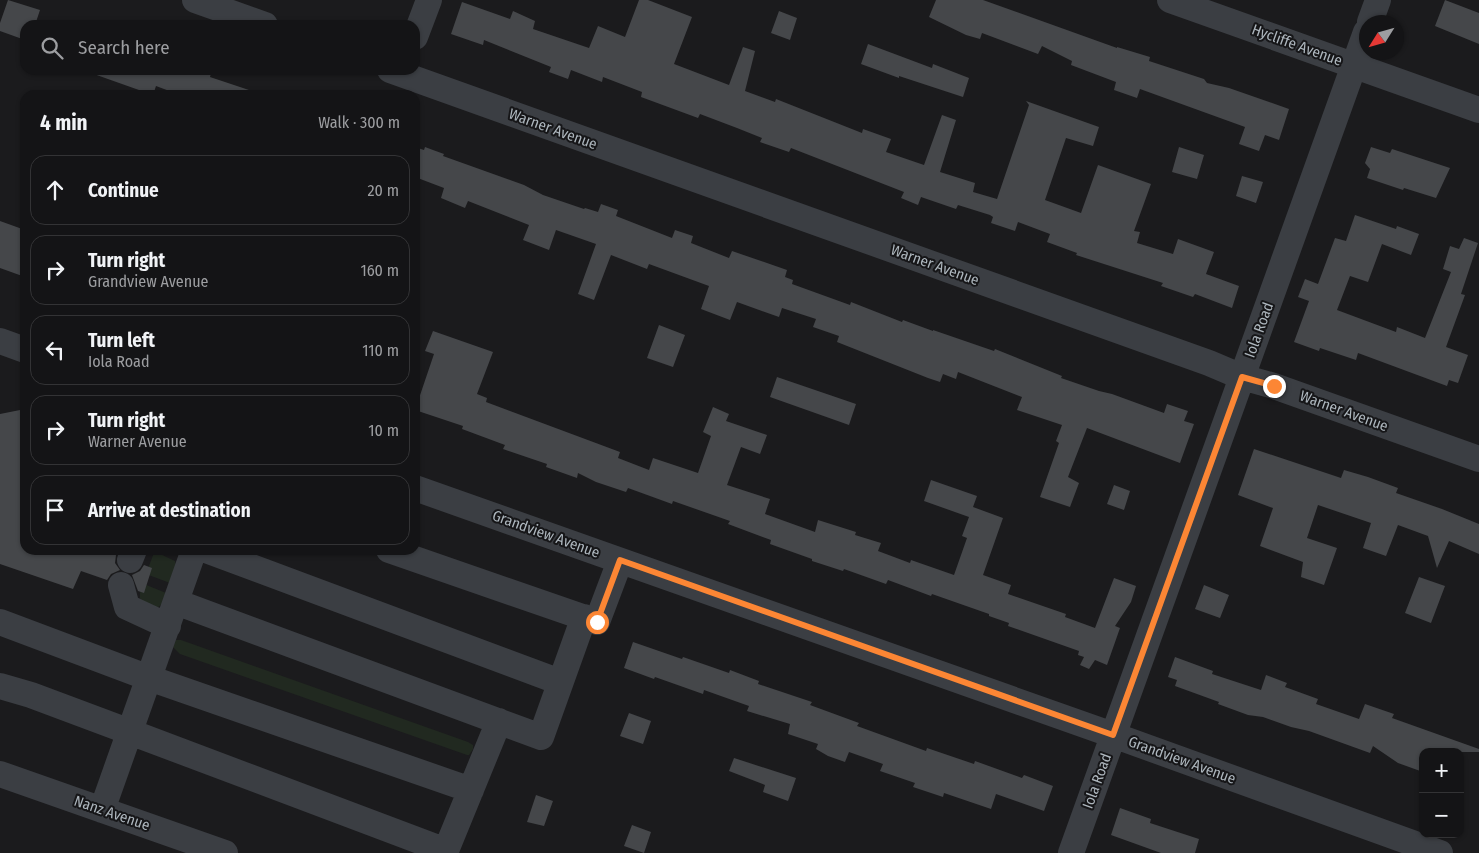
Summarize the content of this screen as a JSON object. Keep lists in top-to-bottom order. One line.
{"streets":{"street":["Hycliffe Avenue","Warner Avenue","Iola Road","Grandview Avenue","Nanz Avenue"]},"crossings":[["Hycliffe Avenue","Iola Road"],["Warner Avenue","Iola Road"],["Iola Road","Grandview Avenue"]],"north":"bottom left","page":{"search":"Search here","heading":["4 min","Walk · 300 m"],"list":[["Continue","20 m"],["Turn right","Grandview Avenue","160 m"],["Turn left","Iola Road","110 m"],["Turn right","Warner Avenue","10 m"],"Arrive at destination"],"map_buttons":["+","−"]}}
